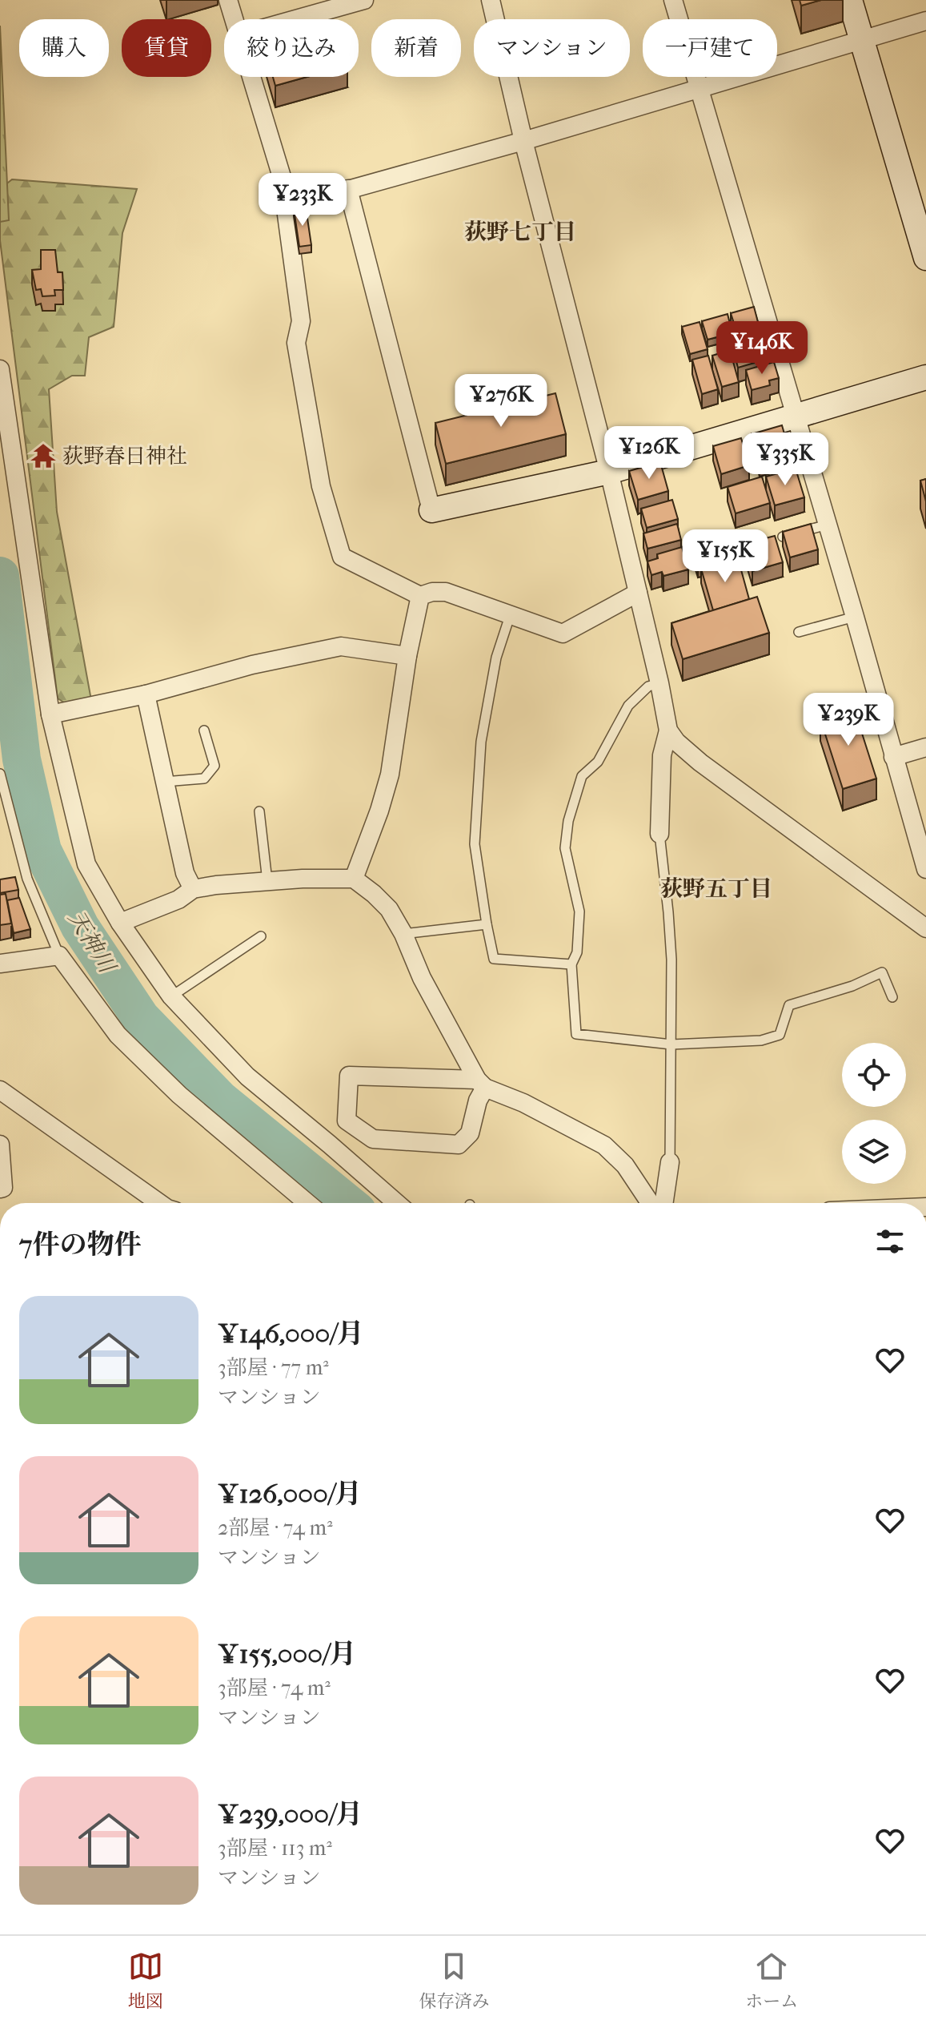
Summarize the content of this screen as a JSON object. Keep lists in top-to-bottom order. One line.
{"districts":["荻野七丁目","荻野五丁目"],"water":["天神川"],"places":{"temple":["荻野春日神社"]},"page":{"chip":["購入","賃貸","絞り込み","新着","マンション","一戸建て"],"price":["¥233K","¥146K","¥276K","¥126K","¥335K","¥155K","¥239K"],"heading":"7件の物件","list":[{"name":"¥146,000/月","note":"3部屋 · 77 m² · マンション"},{"name":"¥126,000/月","note":"2部屋 · 74 m² · マンション"},{"name":"¥155,000/月","note":"3部屋 · 74 m² · マンション"},{"name":"¥239,000/月","note":"3部屋 · 113 m² · マンション"}],"tabs":["地図","保存済み","ホーム"]}}
